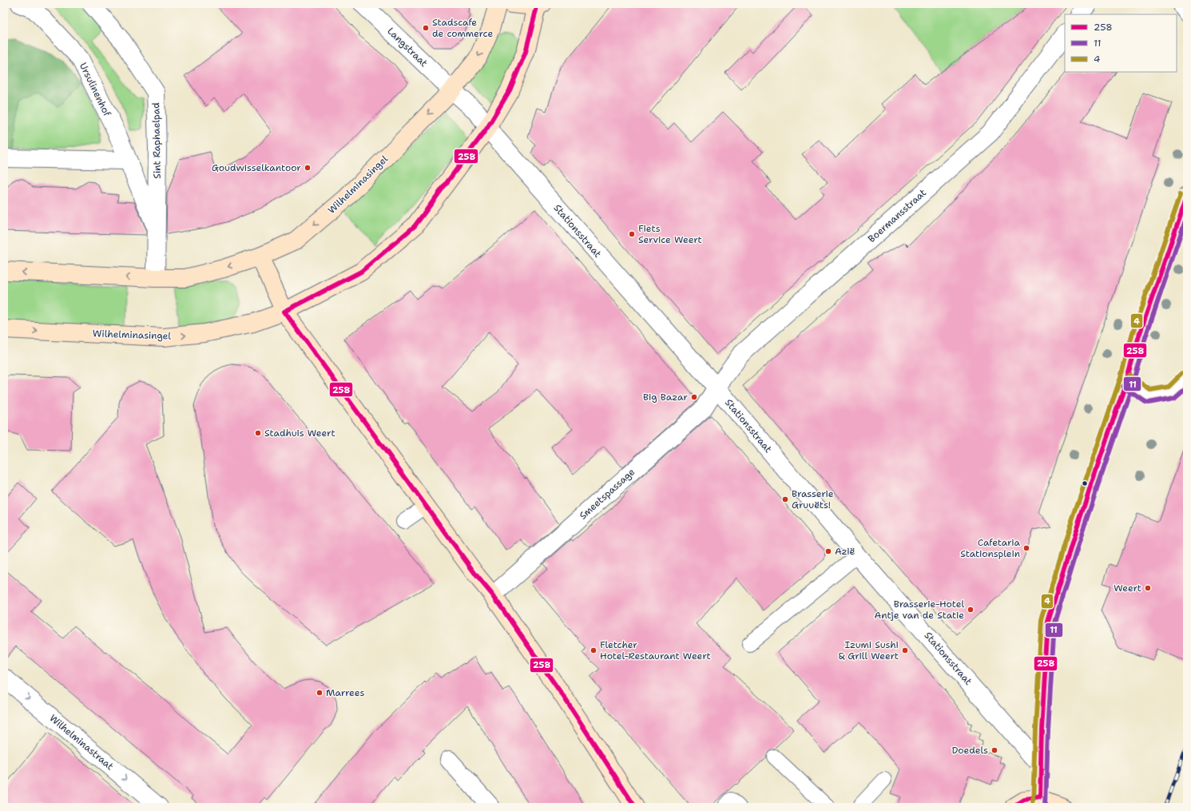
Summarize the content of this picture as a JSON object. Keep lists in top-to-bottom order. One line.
{"streets":{"street":["Langstraat","Ursulinenhof","Sint Raphaelpad","Wilhelminasingel","Boermansstraat","Stationsstraat","Smeetspassage","Wilhelminastraat"]},"crossings":[["Langstraat","Wilhelminasingel"],["Langstraat","Stationsstraat"],["Ursulinenhof","Sint Raphaelpad"],["Sint Raphaelpad","Wilhelminasingel"],["Wilhelminasingel","Stationsstraat"],["Boermansstraat","Stationsstraat"],["Boermansstraat","Smeetspassage"],["Stationsstraat","Smeetspassage"]],"one_way":["Wilhelminastraat"],"places":["Stadscafe de commerce","Goudwisselkantoor","Fiets Service Weert","Big Bazar","Stadhuis Weert","Brasserie Gruuëts!","Cafetaria Stationsplein","Azië","Weert","Brasserie-Hotel Antje van de Statie","Fletcher Hotel-Restaurant Weert","Izumi Sushi & Grill Weert","Marrees","Doedels"],"lines":["transit line 258","transit line 4","transit line 11"],"legend":["258","11","4"]}
